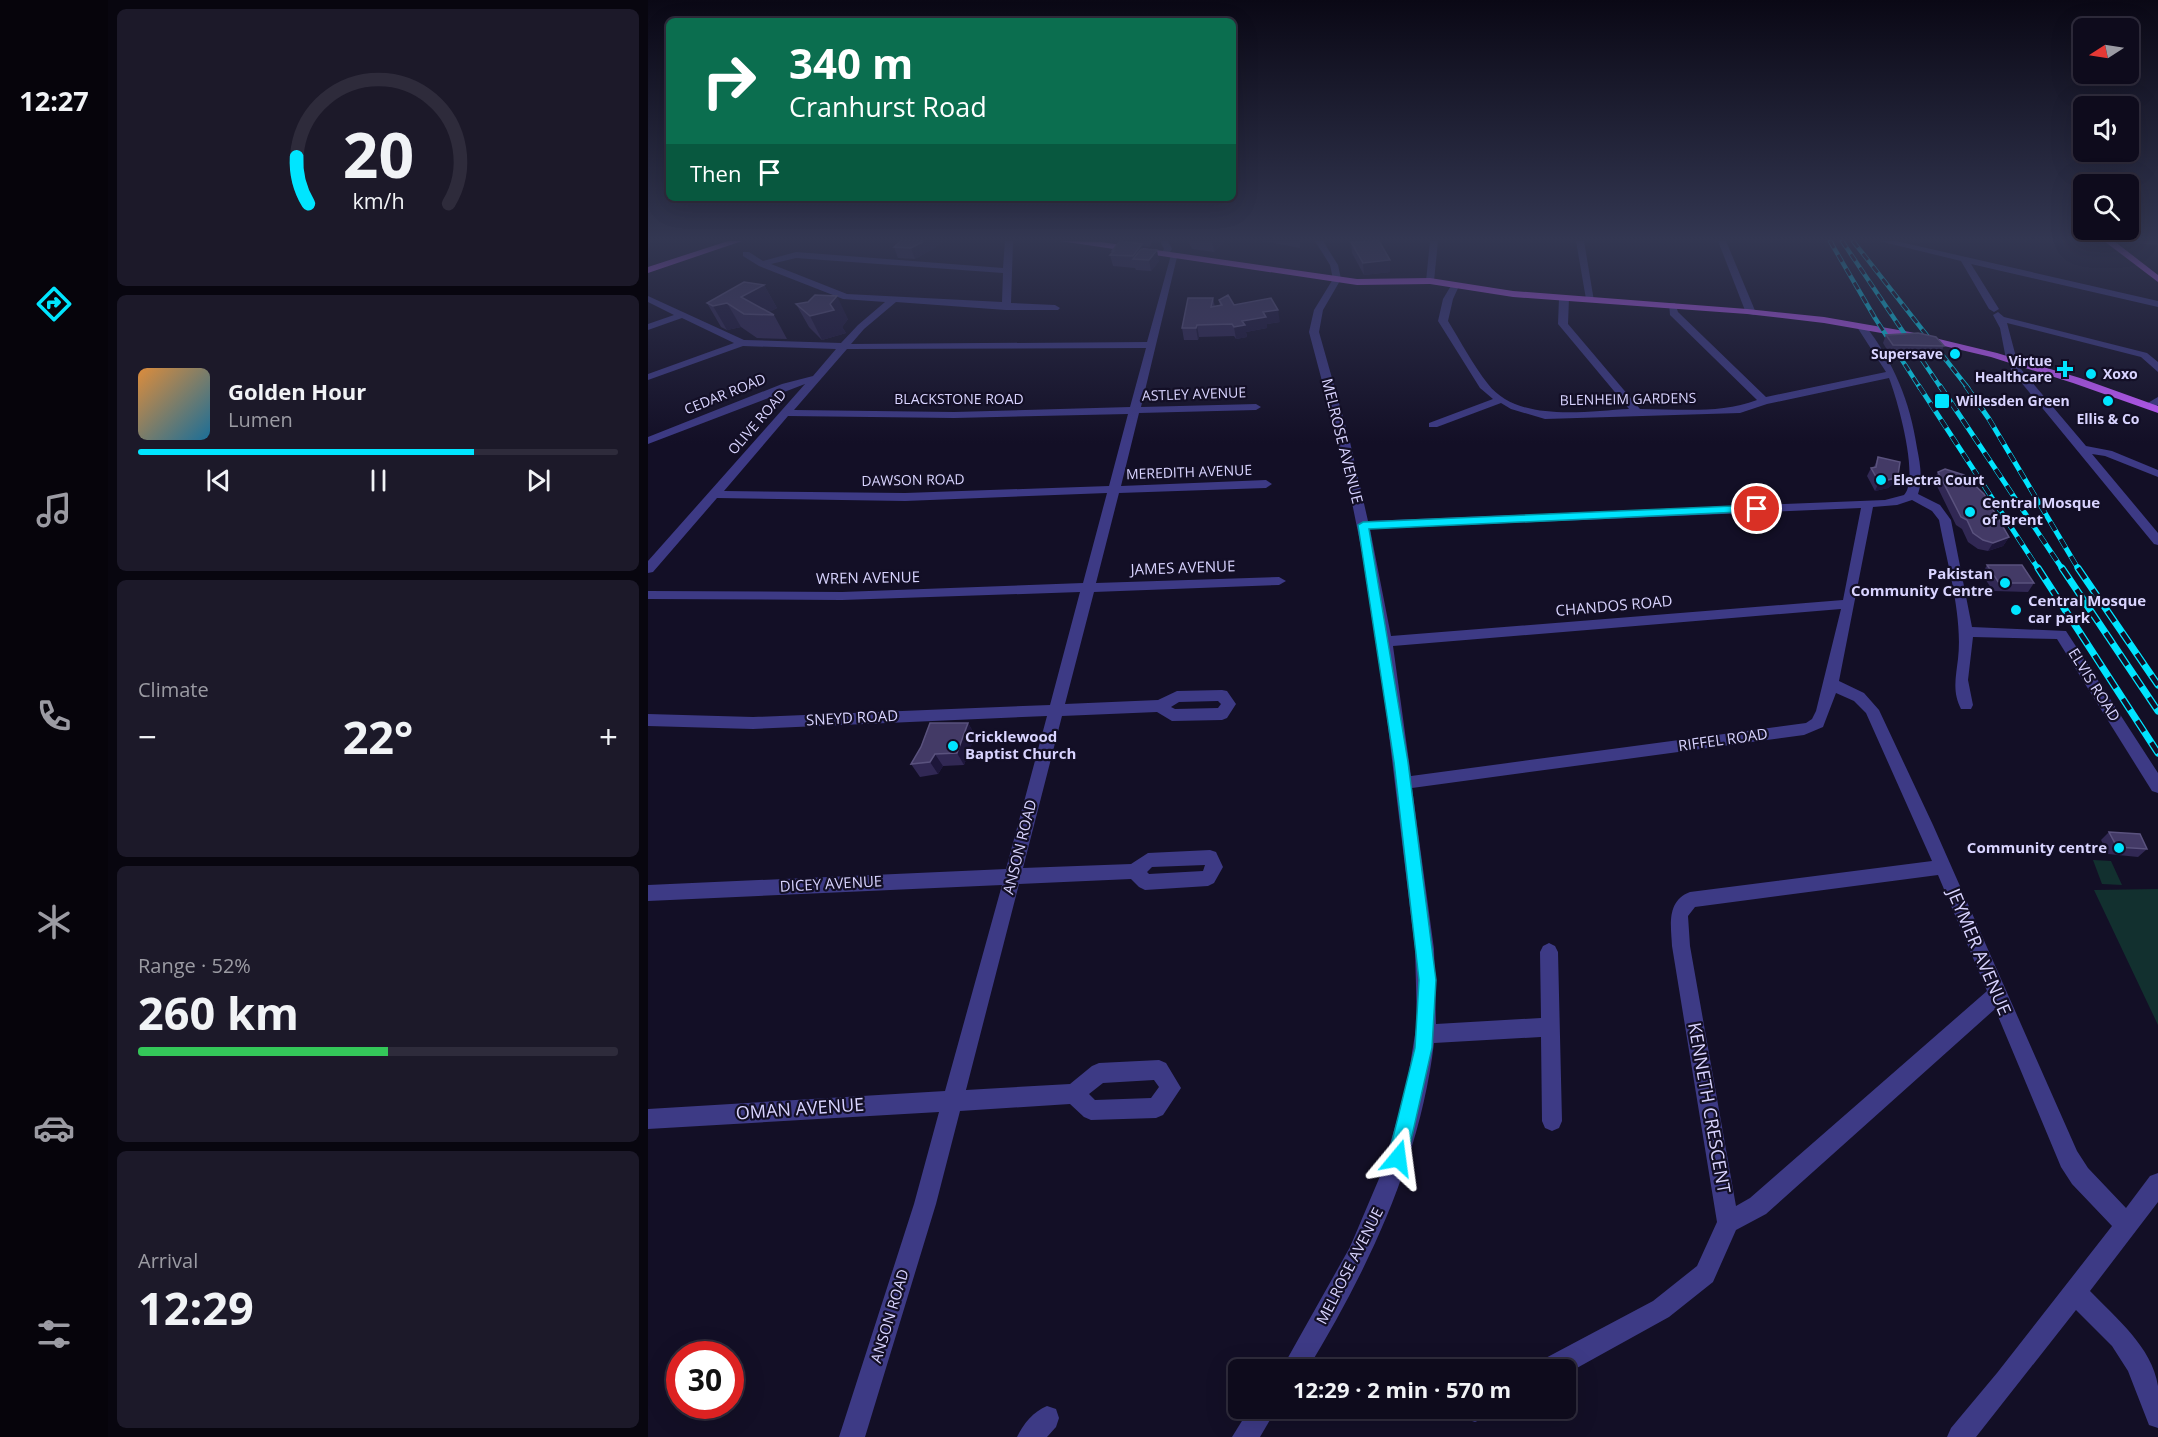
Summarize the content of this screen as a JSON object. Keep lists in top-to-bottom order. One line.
{"streets":{"street":["CEDAR ROAD","ASTLEY AVENUE","BLACKSTONE ROAD","BLENHEIM GARDENS","OLIVE ROAD","MELROSE AVENUE","MEREDITH AVENUE","DAWSON ROAD","JAMES AVENUE","WREN AVENUE","CHANDOS ROAD","ELVIS ROAD","SNEYD ROAD","RIFFEL ROAD","ANSON ROAD","DICEY AVENUE","JEYMER AVENUE","KENNETH CRESCENT","OMAN AVENUE"]},"crossings":[["CEDAR ROAD","OLIVE ROAD"],["ASTLEY AVENUE","BLACKSTONE ROAD"],["ASTLEY AVENUE","ANSON ROAD"],["BLACKSTONE ROAD","OLIVE ROAD"],["BLACKSTONE ROAD","ANSON ROAD"],["OLIVE ROAD","DAWSON ROAD"],["MELROSE AVENUE","CHANDOS ROAD"],["MELROSE AVENUE","RIFFEL ROAD"],["MEREDITH AVENUE","DAWSON ROAD"],["MEREDITH AVENUE","ANSON ROAD"],["DAWSON ROAD","ANSON ROAD"],["JAMES AVENUE","WREN AVENUE"],["JAMES AVENUE","ANSON ROAD"],["WREN AVENUE","ANSON ROAD"],["CHANDOS ROAD","RIFFEL ROAD"],["SNEYD ROAD","ANSON ROAD"],["RIFFEL ROAD","JEYMER AVENUE"],["ANSON ROAD","DICEY AVENUE"],["ANSON ROAD","OMAN AVENUE"],["JEYMER AVENUE","KENNETH CRESCENT"]],"places":{"other":["Supersave","Xoxo","Ellis & Co","Electra Court","Central Mosque of Brent","Pakistan Community Centre","Central Mosque car park","Cricklewood Baptist Church","Community centre"],"health":["Virtue Healthcare"],"transit":["Willesden Green"]},"north":"left","page":{"tabs":"12:27","turn":["340 m","Cranhurst Road"],"then":"Then","song":["Golden Hour","Lumen"],"tile":["Climate",["Range · 52%","260 km"],["Arrival","12:29"]],"heat":["−","22°","+"],"limit":"30","trip":"12:29 · 2 min · 570 m","gauge":["20","km/h"]}}
